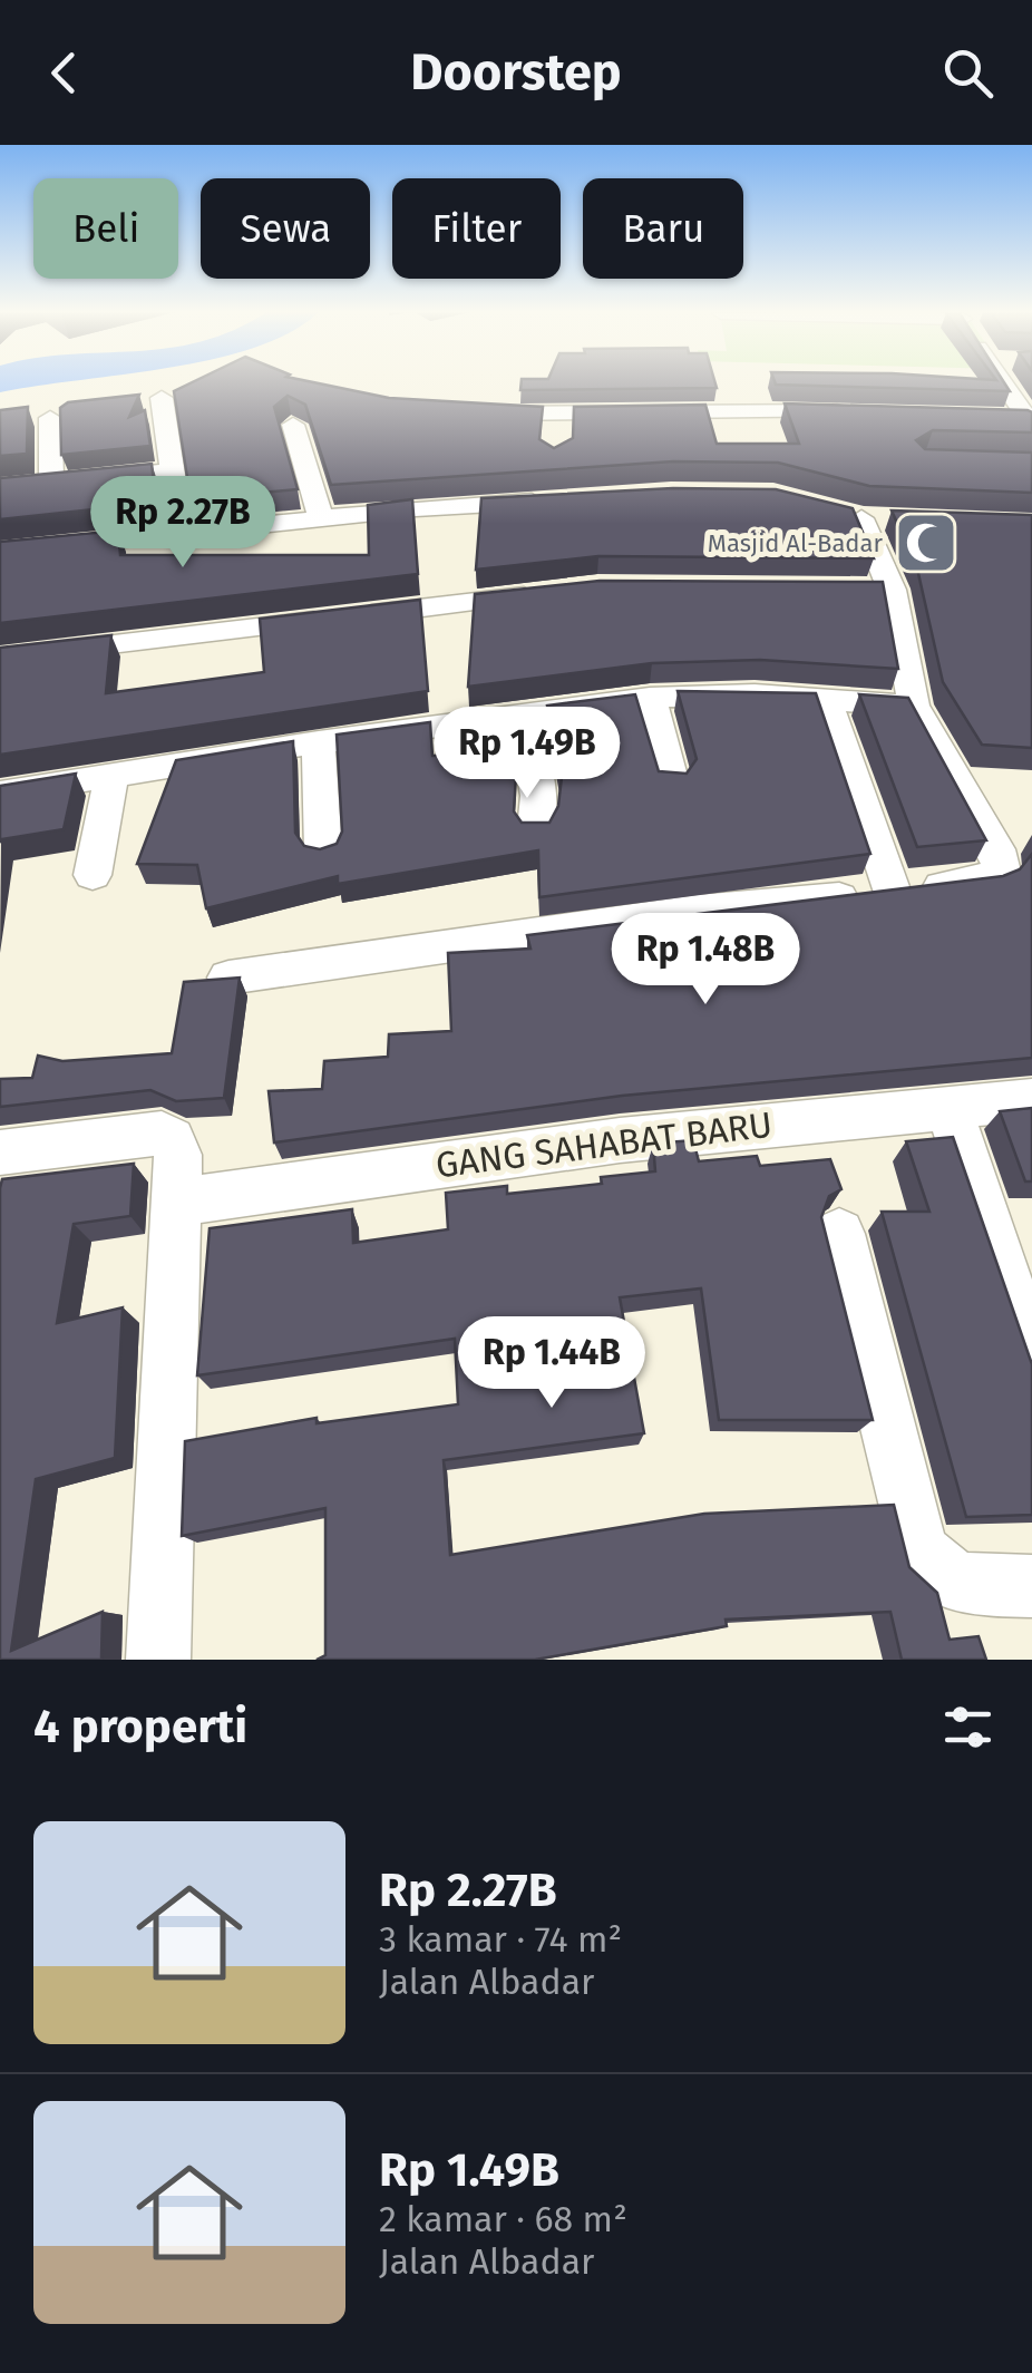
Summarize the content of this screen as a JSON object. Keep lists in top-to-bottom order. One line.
{"streets":{"street":["GANG SAHABAT BARU"]},"places":{"mosque":["Masjid Al-Badar"]},"page":{"header":"Doorstep","chip":["Beli","Sewa","Filter","Baru"],"price":["Rp 2.27B","Rp 1.49B","Rp 1.48B","Rp 1.44B"],"heading":"4 properti","list":[{"name":"Rp 2.27B","note":"3 kamar · 74 m² · Jalan Albadar"},{"name":"Rp 1.49B","note":"2 kamar · 68 m² · Jalan Albadar"}]}}
